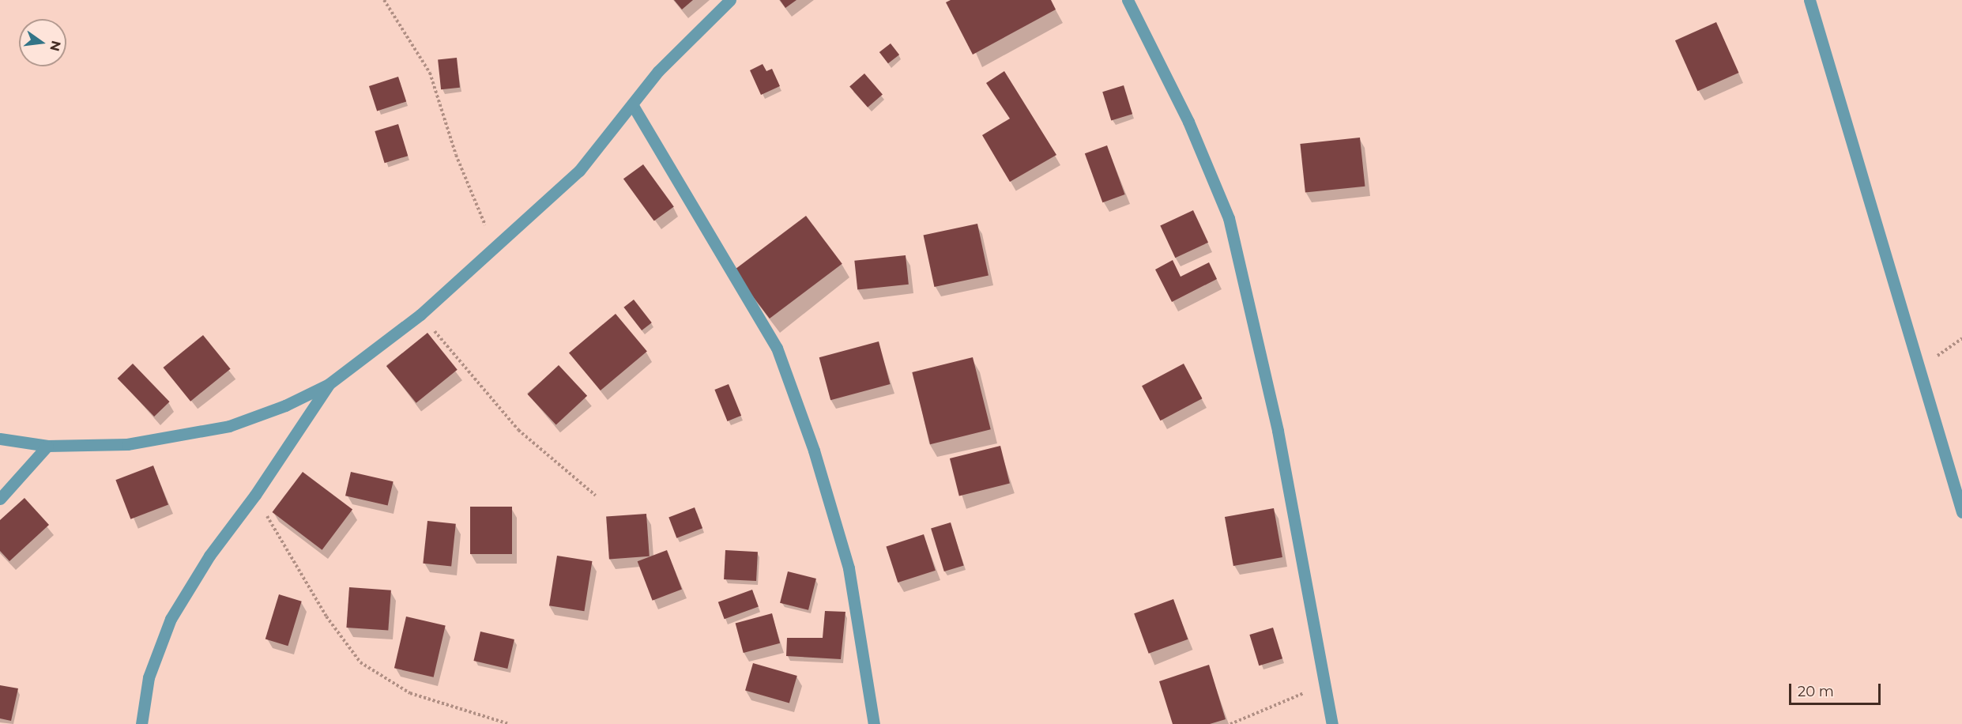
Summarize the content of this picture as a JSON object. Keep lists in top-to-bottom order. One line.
{"scale_bar":"20 m","north":"right"}
